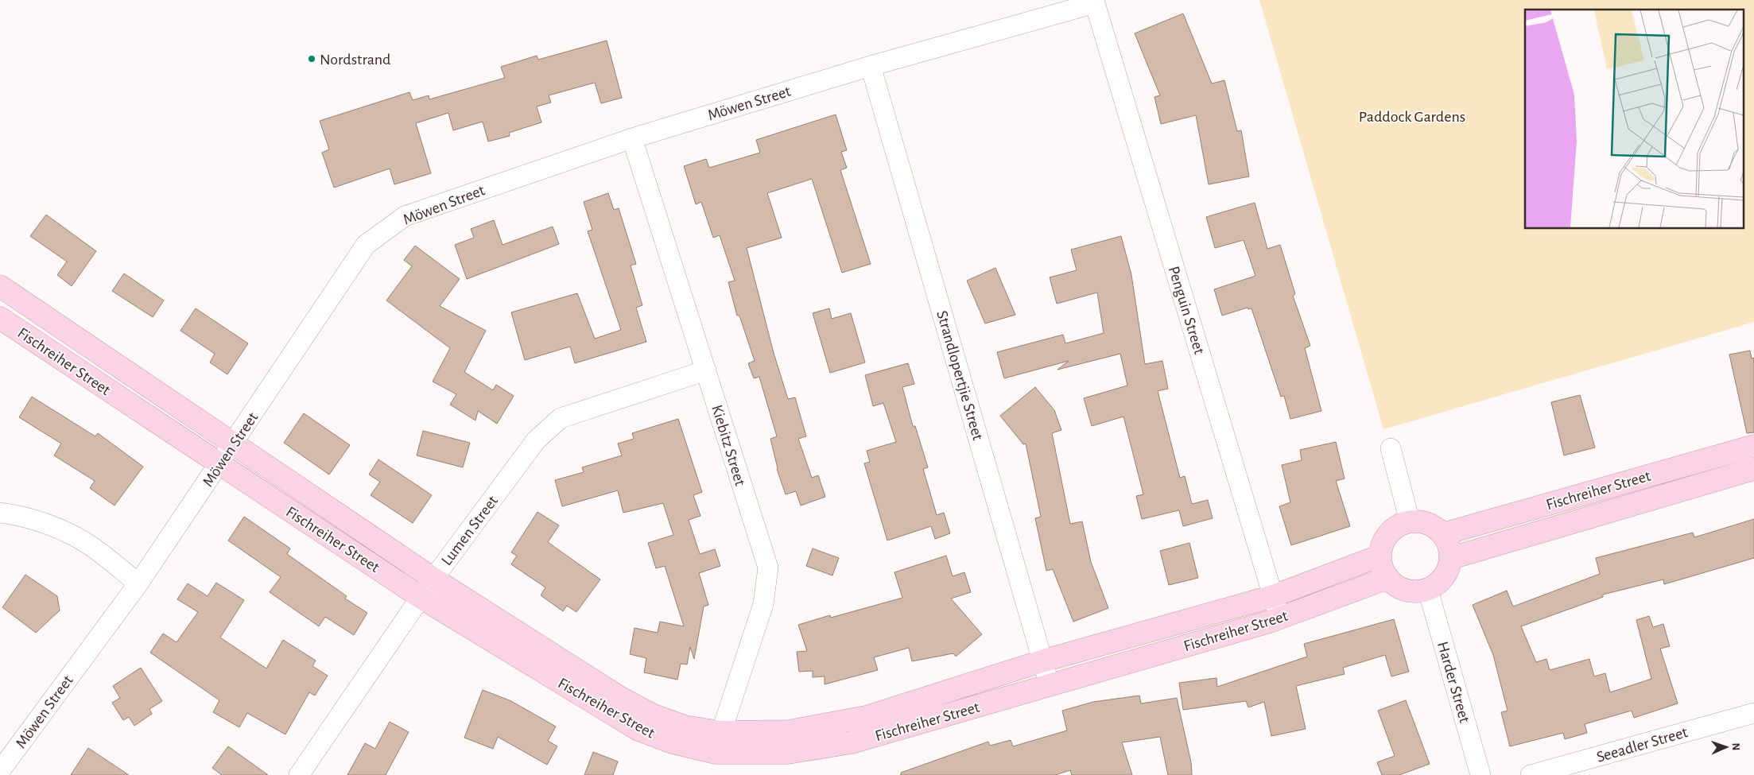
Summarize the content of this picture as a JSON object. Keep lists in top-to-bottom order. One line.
{"streets":{"street":["Möwen Street","Penguin Street","Fischreiher Street","Strandlopertjie Street","Kiebitz Street","Lumen Street","Harder Street","Seeadler Street"]},"crossings":[["Möwen Street","Penguin Street"],["Möwen Street","Fischreiher Street"],["Möwen Street","Strandlopertjie Street"],["Möwen Street","Kiebitz Street"],["Penguin Street","Fischreiher Street"],["Fischreiher Street","Strandlopertjie Street"],["Fischreiher Street","Kiebitz Street"],["Fischreiher Street","Lumen Street"],["Fischreiher Street","Harder Street"],["Kiebitz Street","Lumen Street"]],"parks":["Paddock Gardens"],"places":["Nordstrand"],"north":"right"}
